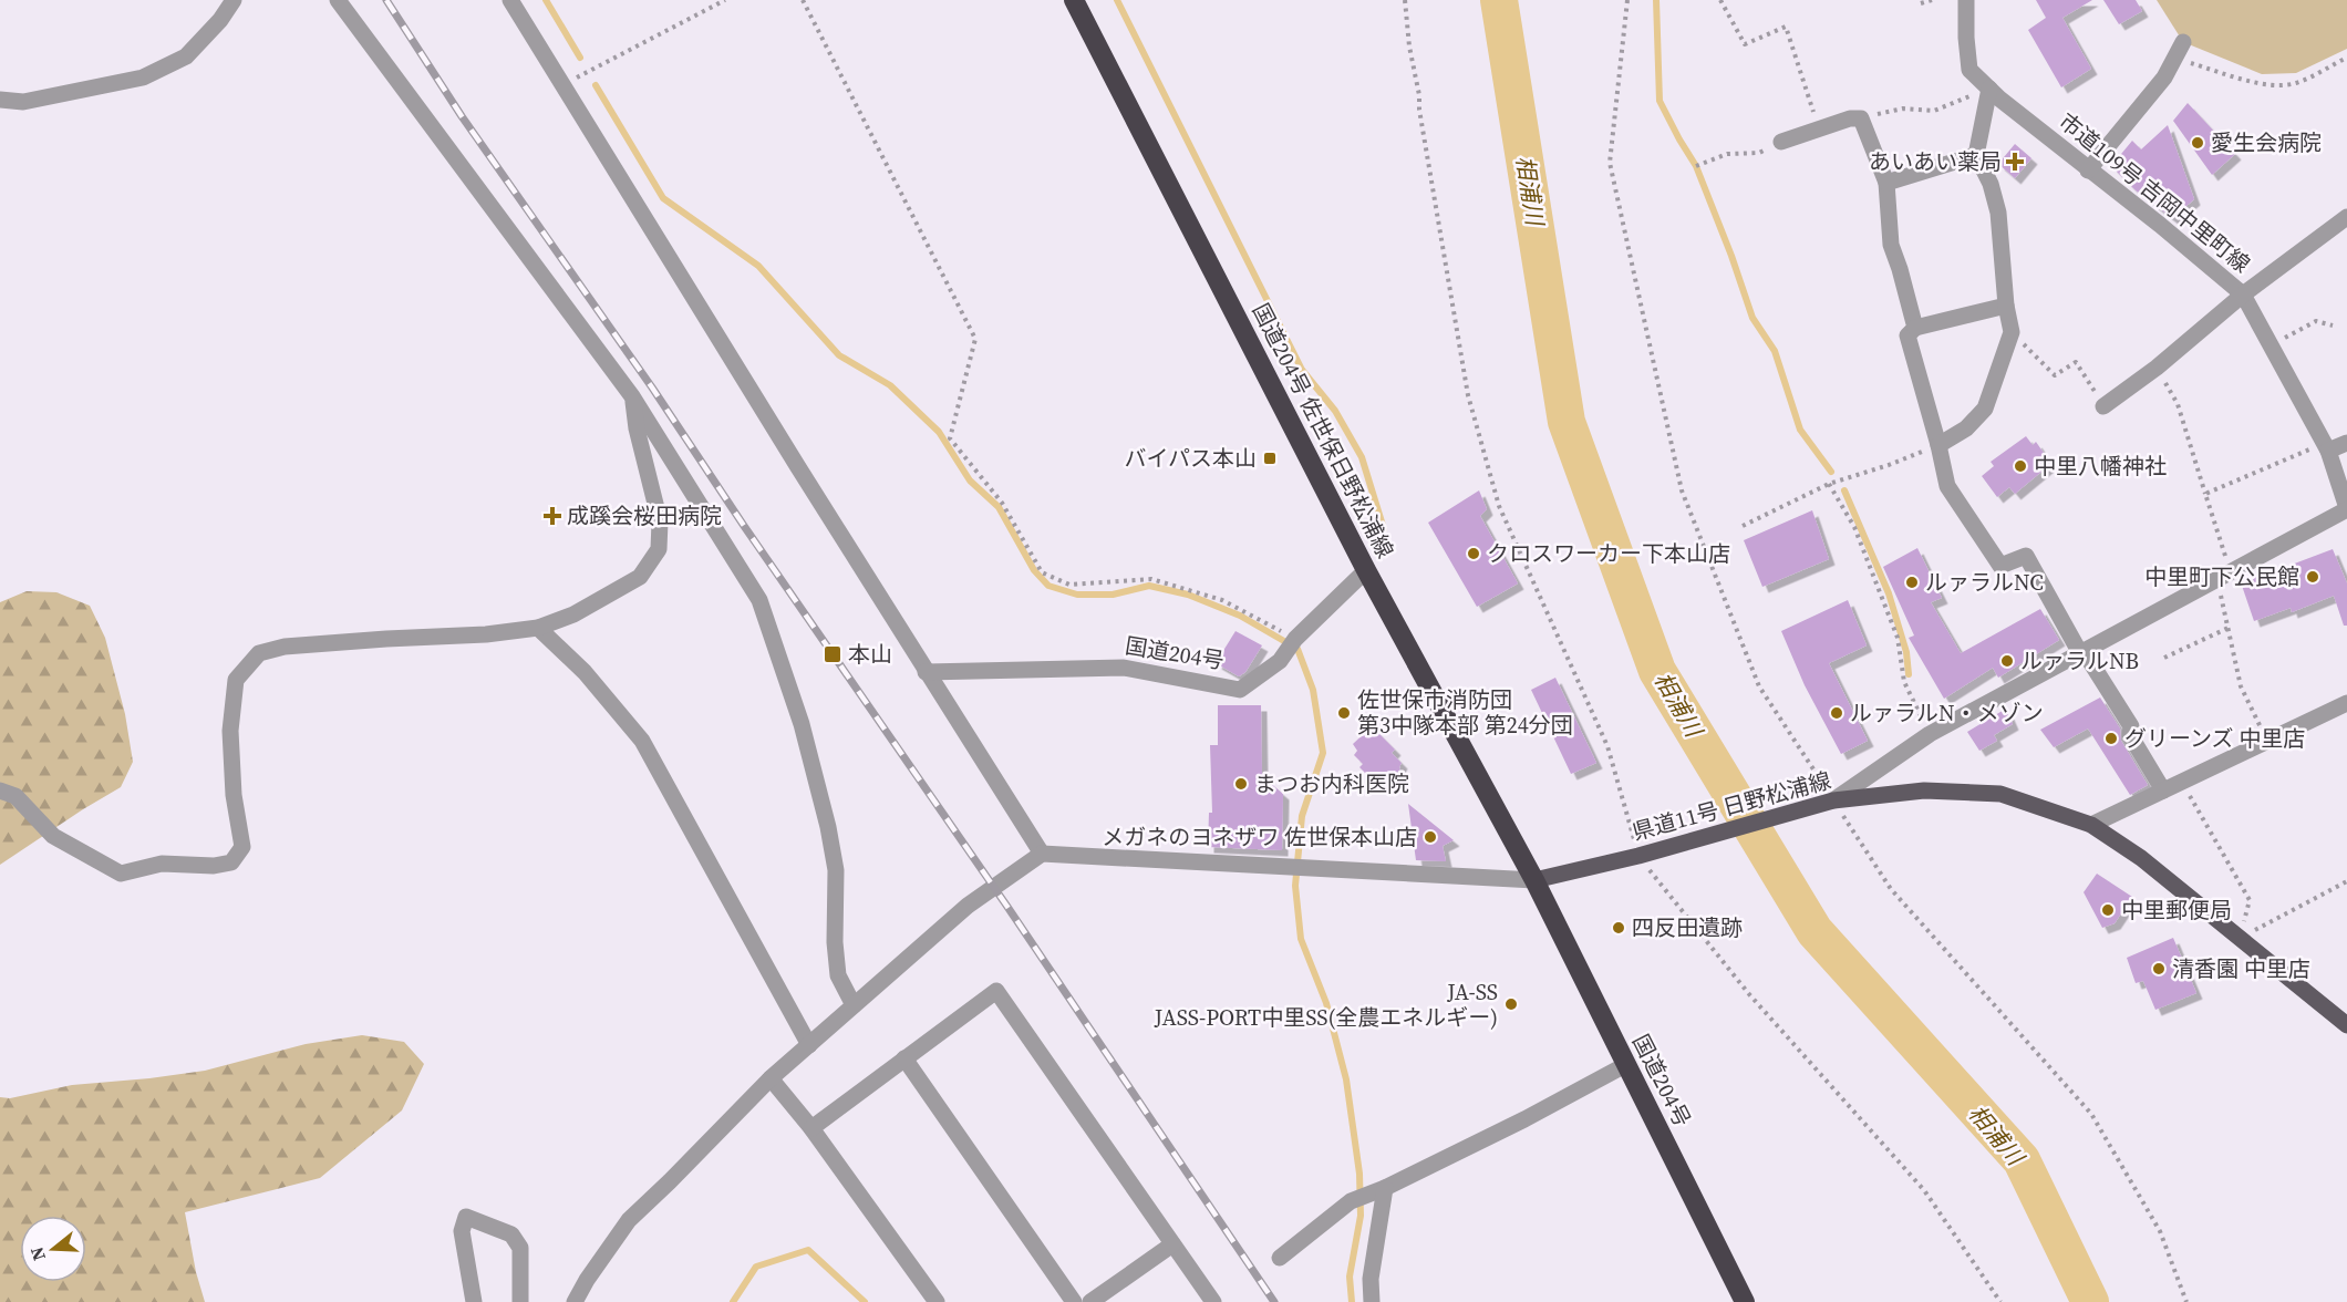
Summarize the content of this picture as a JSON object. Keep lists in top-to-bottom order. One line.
{"streets":{"highway":["国道204号 佐世保日野松浦線","国道204号"],"main road":["県道11号 日野松浦線"],"street":["市道109号 吉岡中里町線"]},"crossings":[["国道204号 佐世保日野松浦線","国道204号"],["国道204号 佐世保日野松浦線","県道11号 日野松浦線"],["国道204号","県道11号 日野松浦線"]],"water":["相浦川"],"places":{"other":["愛生会病院","中里八幡神社","クロスワーカー下本山店","中里町下公民館","ルァラルNC","ルァラルNB","佐世保市消防団 第3中隊本部 第24分団","ルァラルN・メゾン","グリーンズ 中里店","まつお内科医院","メガネのヨネザワ 佐世保本山店","中里郵便局","四反田遺跡","清香園 中里店","JA-SS JASS-PORT中里SS(全農エネルギー)"],"health":["あいあい薬局","成蹊会桜田病院"],"transit":["バイパス本山","本山"]},"north":"left"}
